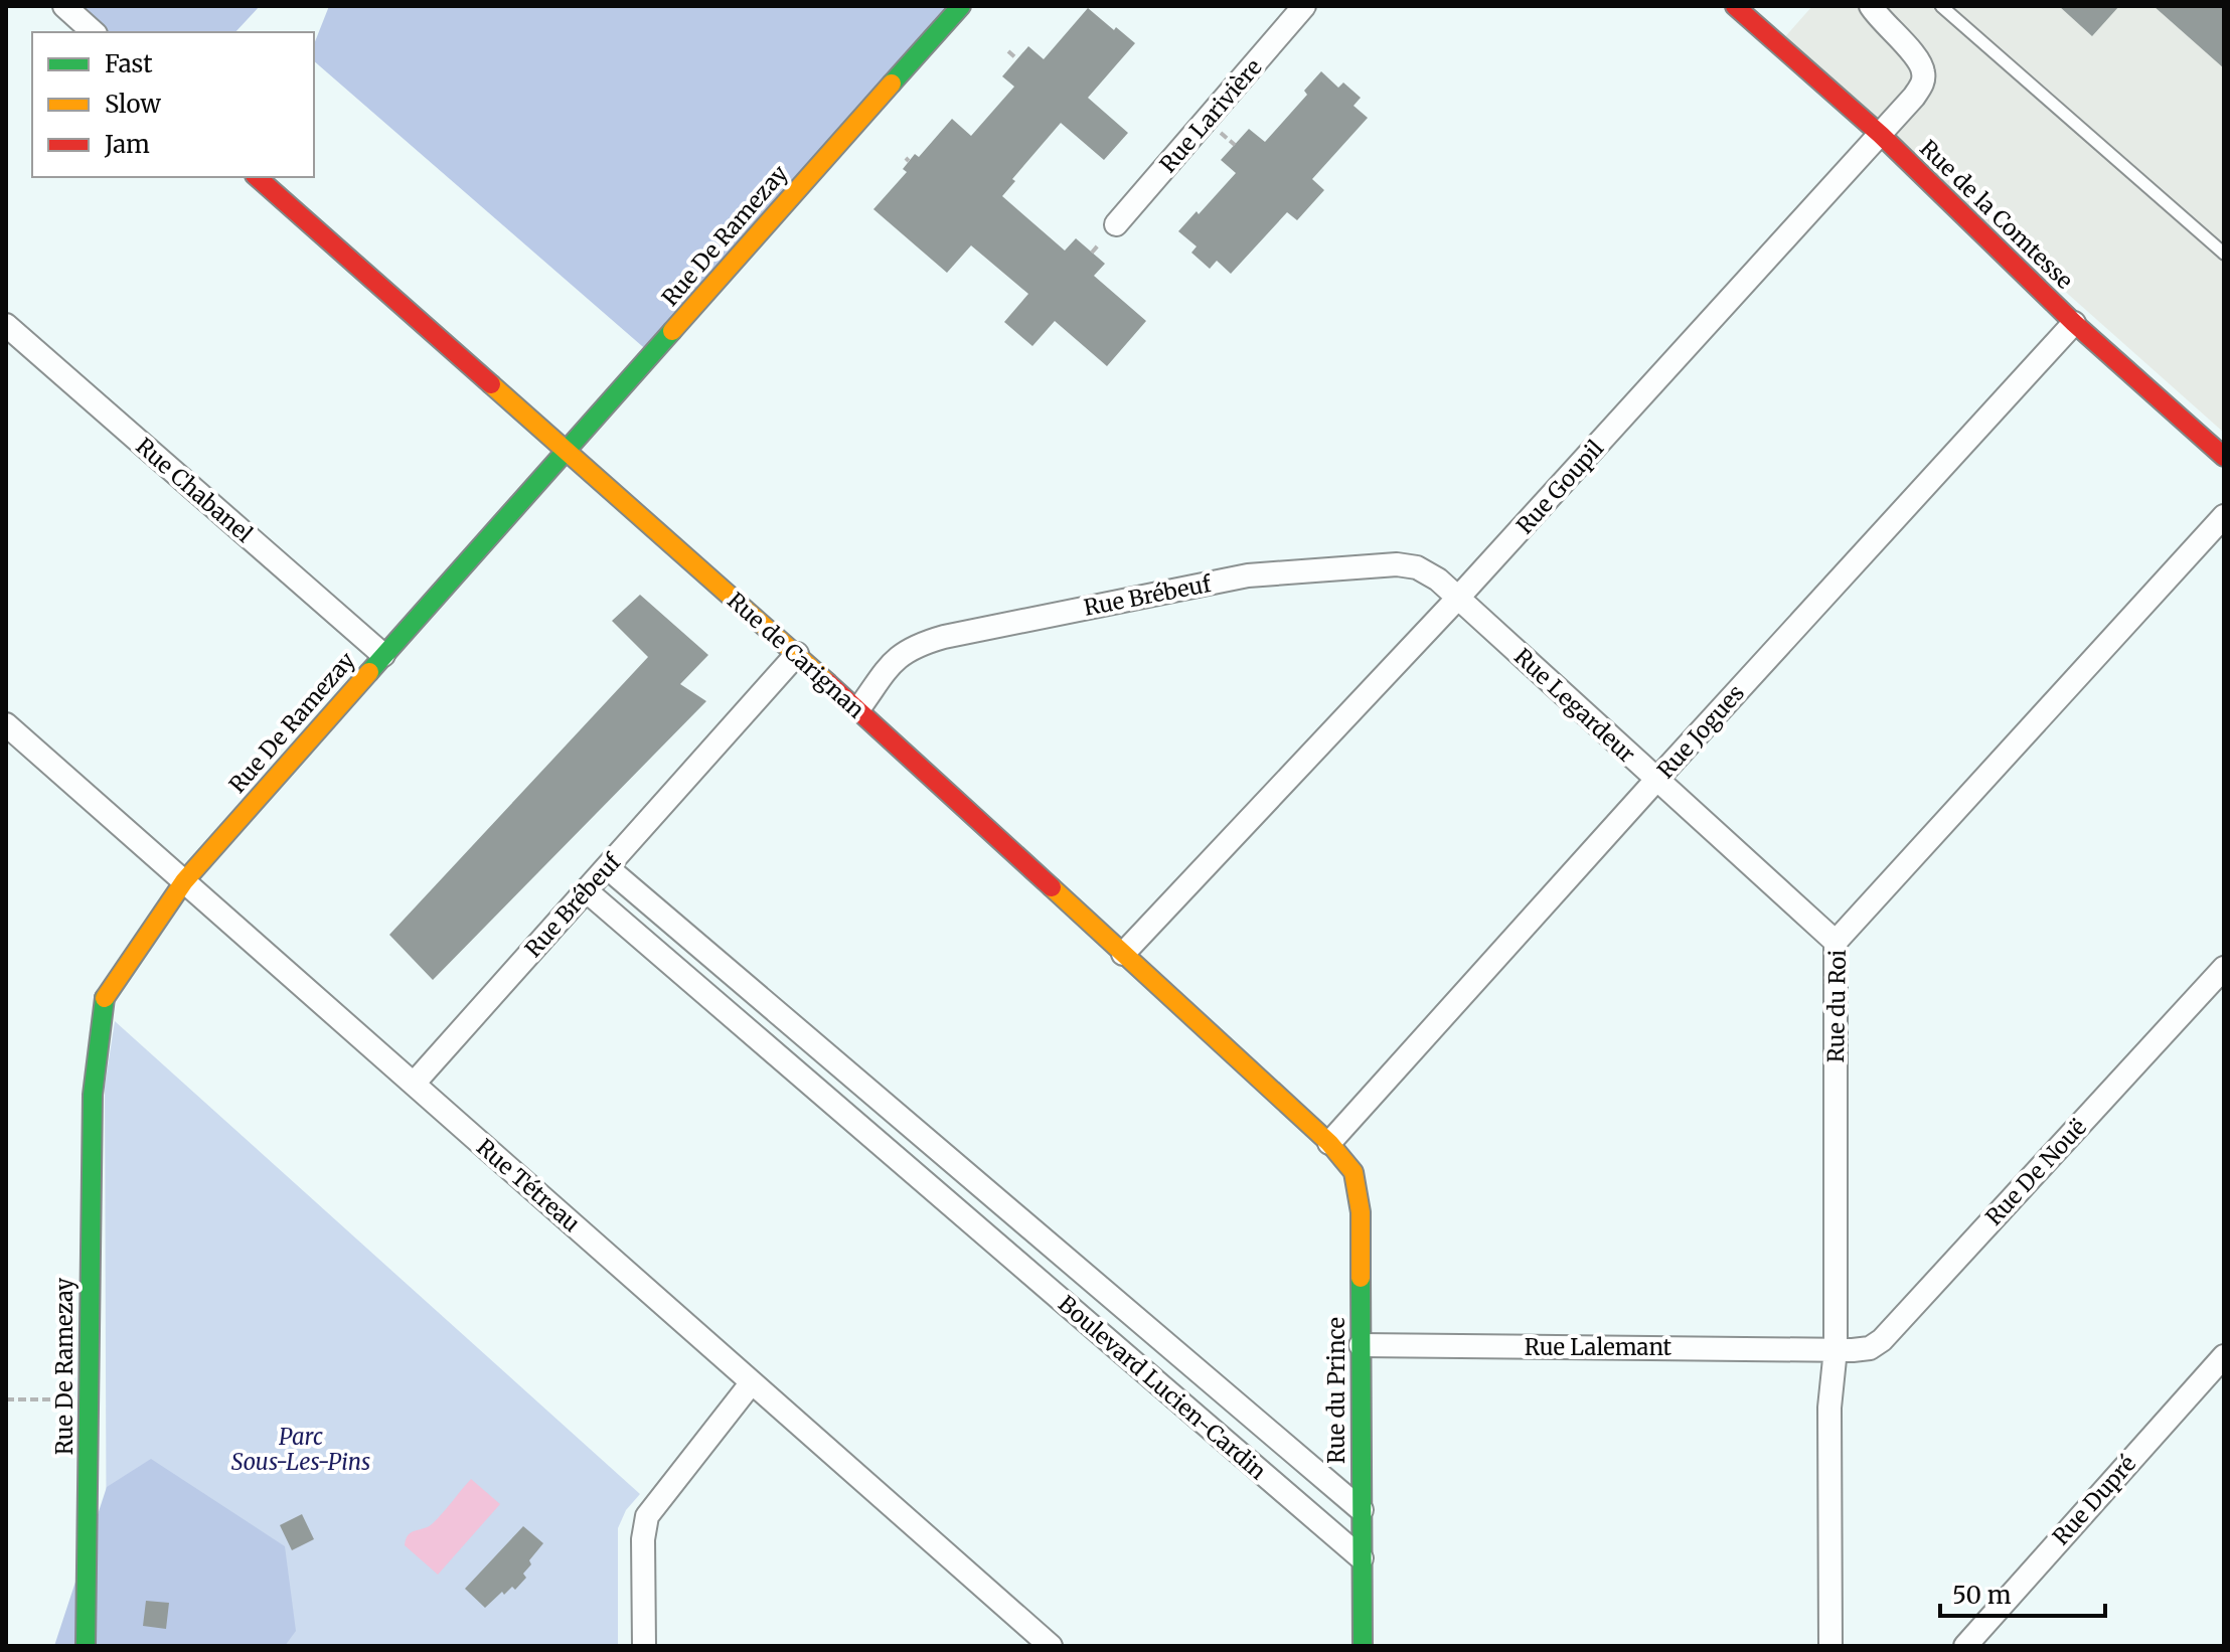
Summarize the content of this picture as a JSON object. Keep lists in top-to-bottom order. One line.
{"streets":{"street":["Rue Larivière","Rue de la Comtesse","Rue De Ramezay","Rue Goupil","Rue Chabanel","Rue Brébeuf","Rue de Carignan","Rue Legardeur","Rue Jogues","Rue du Roi","Rue De Nouë","Rue Tétreau","Rue Lalemant","Boulevard Lucien-Cardin","Rue du Prince","Rue Dupré"]},"crossings":[["Rue de la Comtesse","Rue Goupil"],["Rue de la Comtesse","Rue Jogues"],["Rue De Ramezay","Rue Chabanel"],["Rue De Ramezay","Rue de Carignan"],["Rue De Ramezay","Rue Tétreau"],["Rue Goupil","Rue Brébeuf"],["Rue Goupil","Rue de Carignan"],["Rue Goupil","Rue Legardeur"],["Rue Brébeuf","Rue de Carignan"],["Rue Brébeuf","Rue Legardeur"],["Rue Brébeuf","Rue Tétreau"],["Rue Brébeuf","Boulevard Lucien-Cardin"],["Rue de Carignan","Rue Jogues"],["Rue de Carignan","Rue du Prince"],["Rue Legardeur","Rue Jogues"],["Rue Legardeur","Rue du Roi"],["Rue Jogues","Rue du Prince"],["Rue du Roi","Rue De Nouë"],["Rue du Roi","Rue Lalemant"],["Rue De Nouë","Rue Lalemant"],["Rue Lalemant","Rue du Prince"],["Boulevard Lucien-Cardin","Rue du Prince"]],"parks":["Parc Sous-Les-Pins"],"legend":["Fast","Slow","Jam"],"scale_bar":"50 m"}
